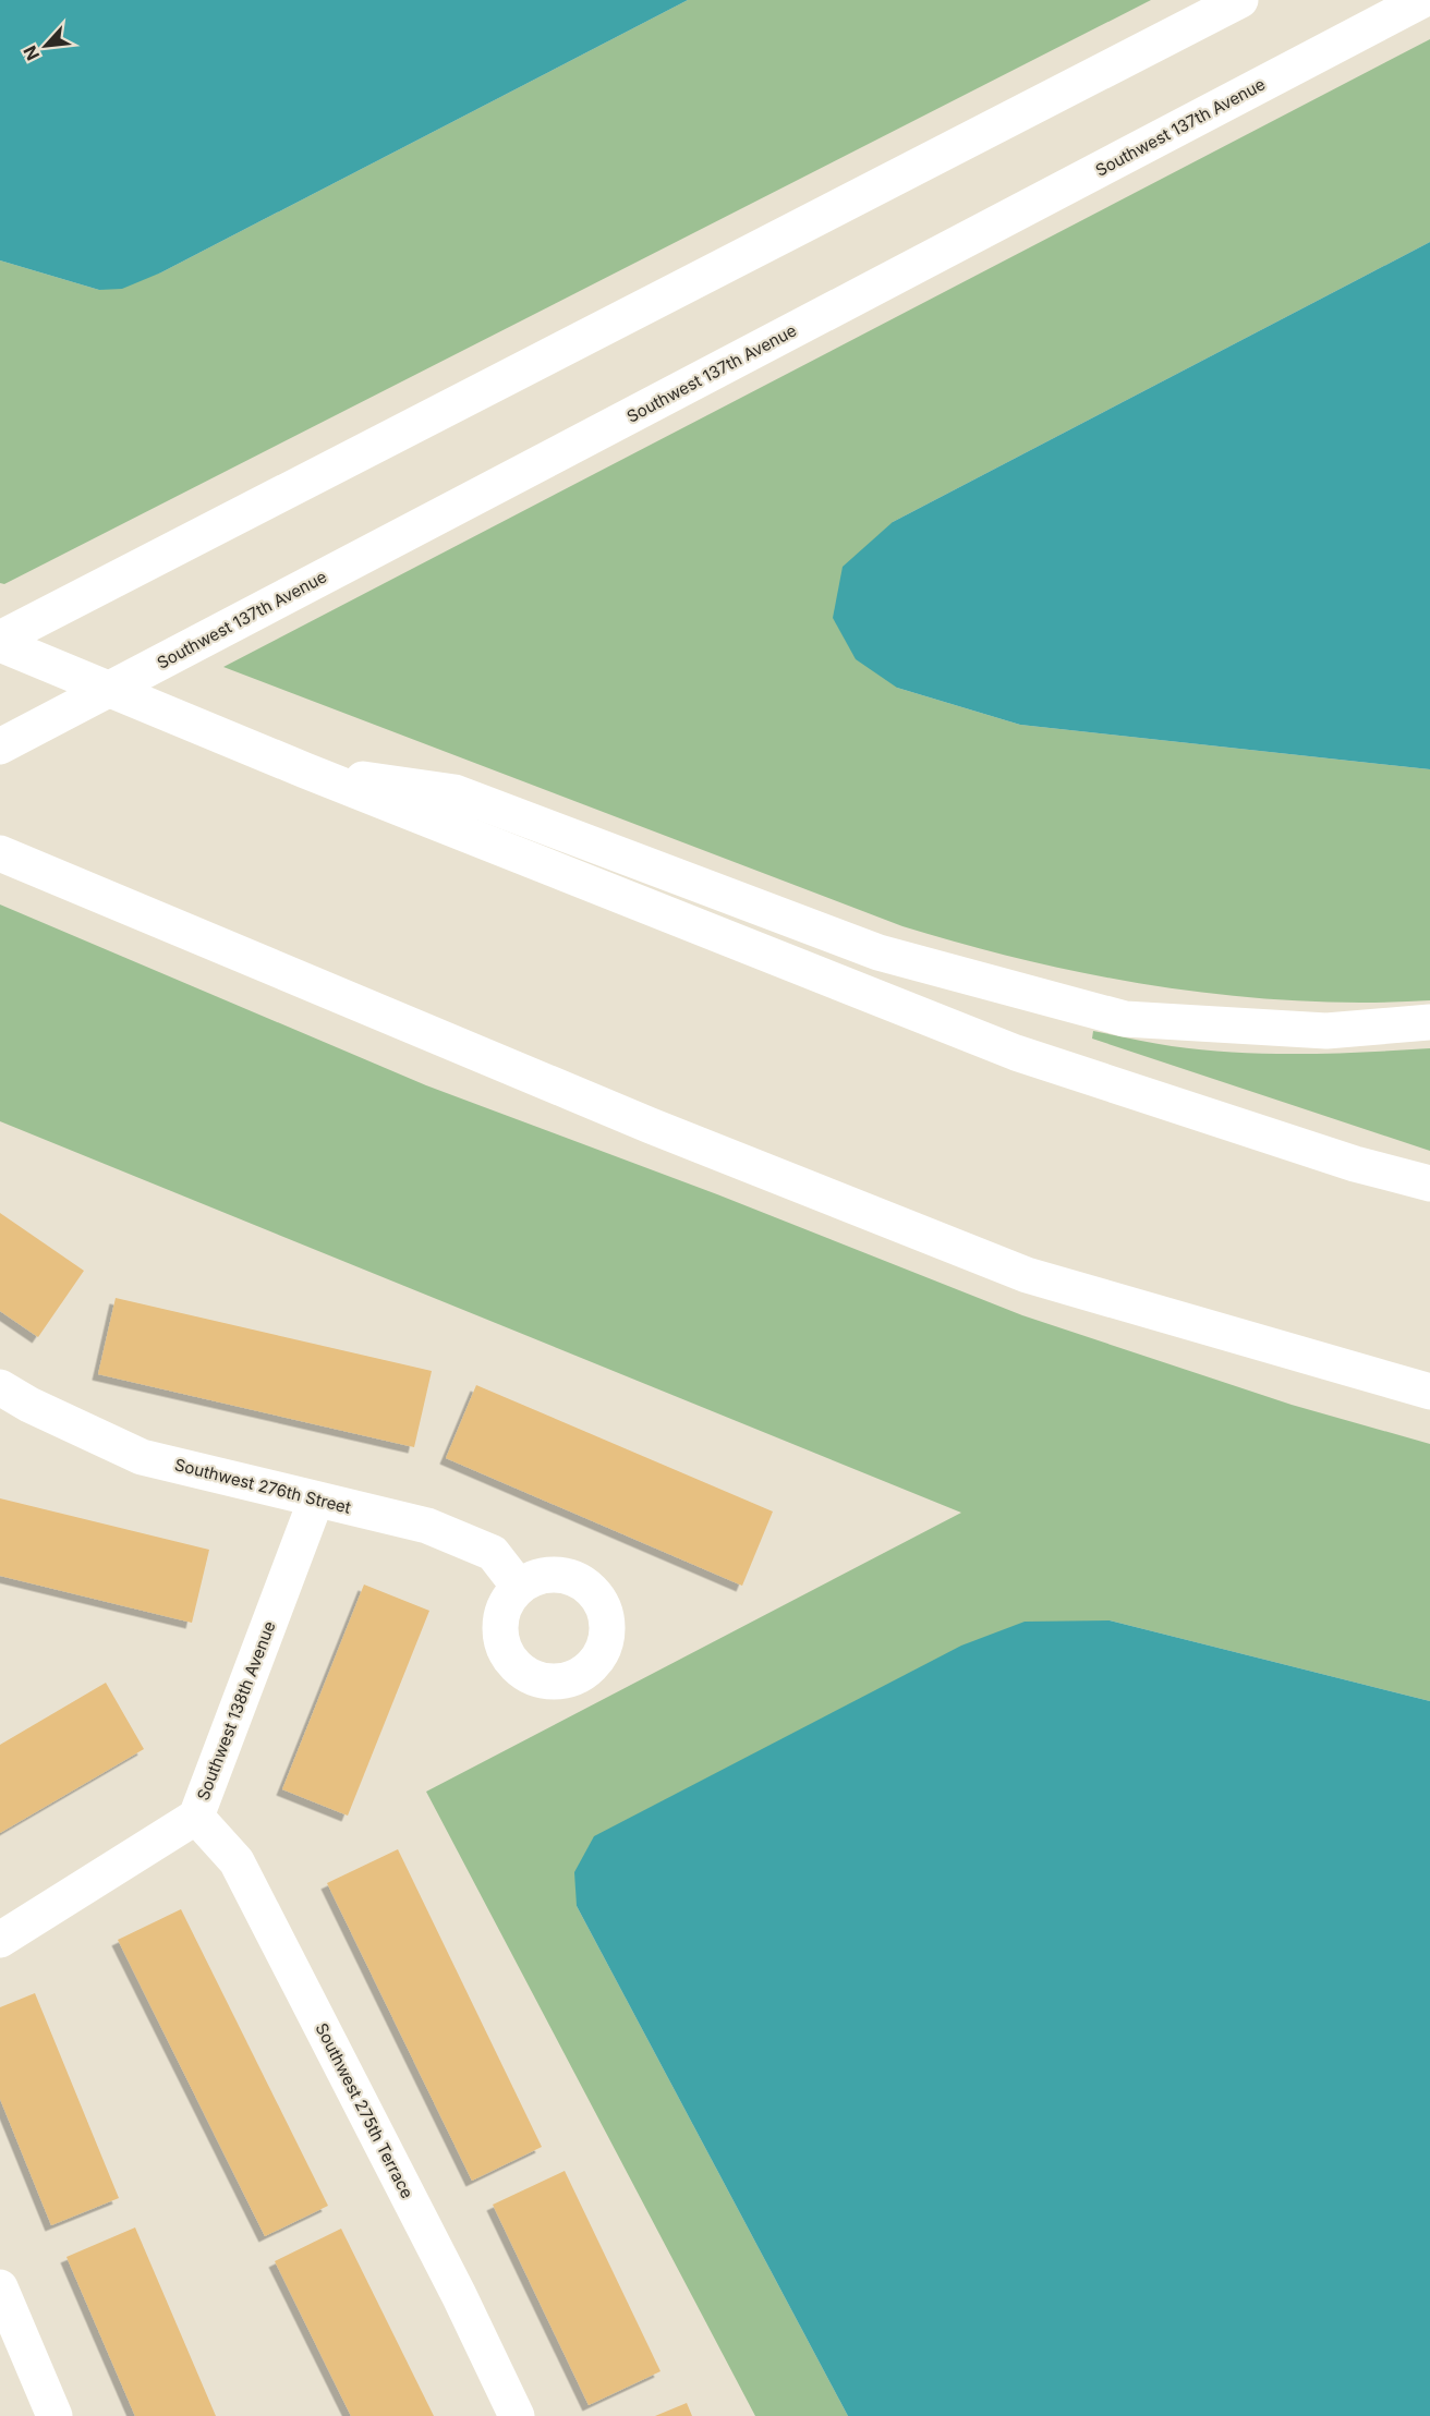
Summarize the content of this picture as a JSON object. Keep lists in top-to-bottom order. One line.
{"streets":{"main road":["Southwest 137th Avenue","Southwest 276th Street","Southwest 138th Avenue","Southwest 275th Terrace"]},"crossings":[["Southwest 276th Street","Southwest 138th Avenue"],["Southwest 138th Avenue","Southwest 275th Terrace"]],"north":"bottom left"}
